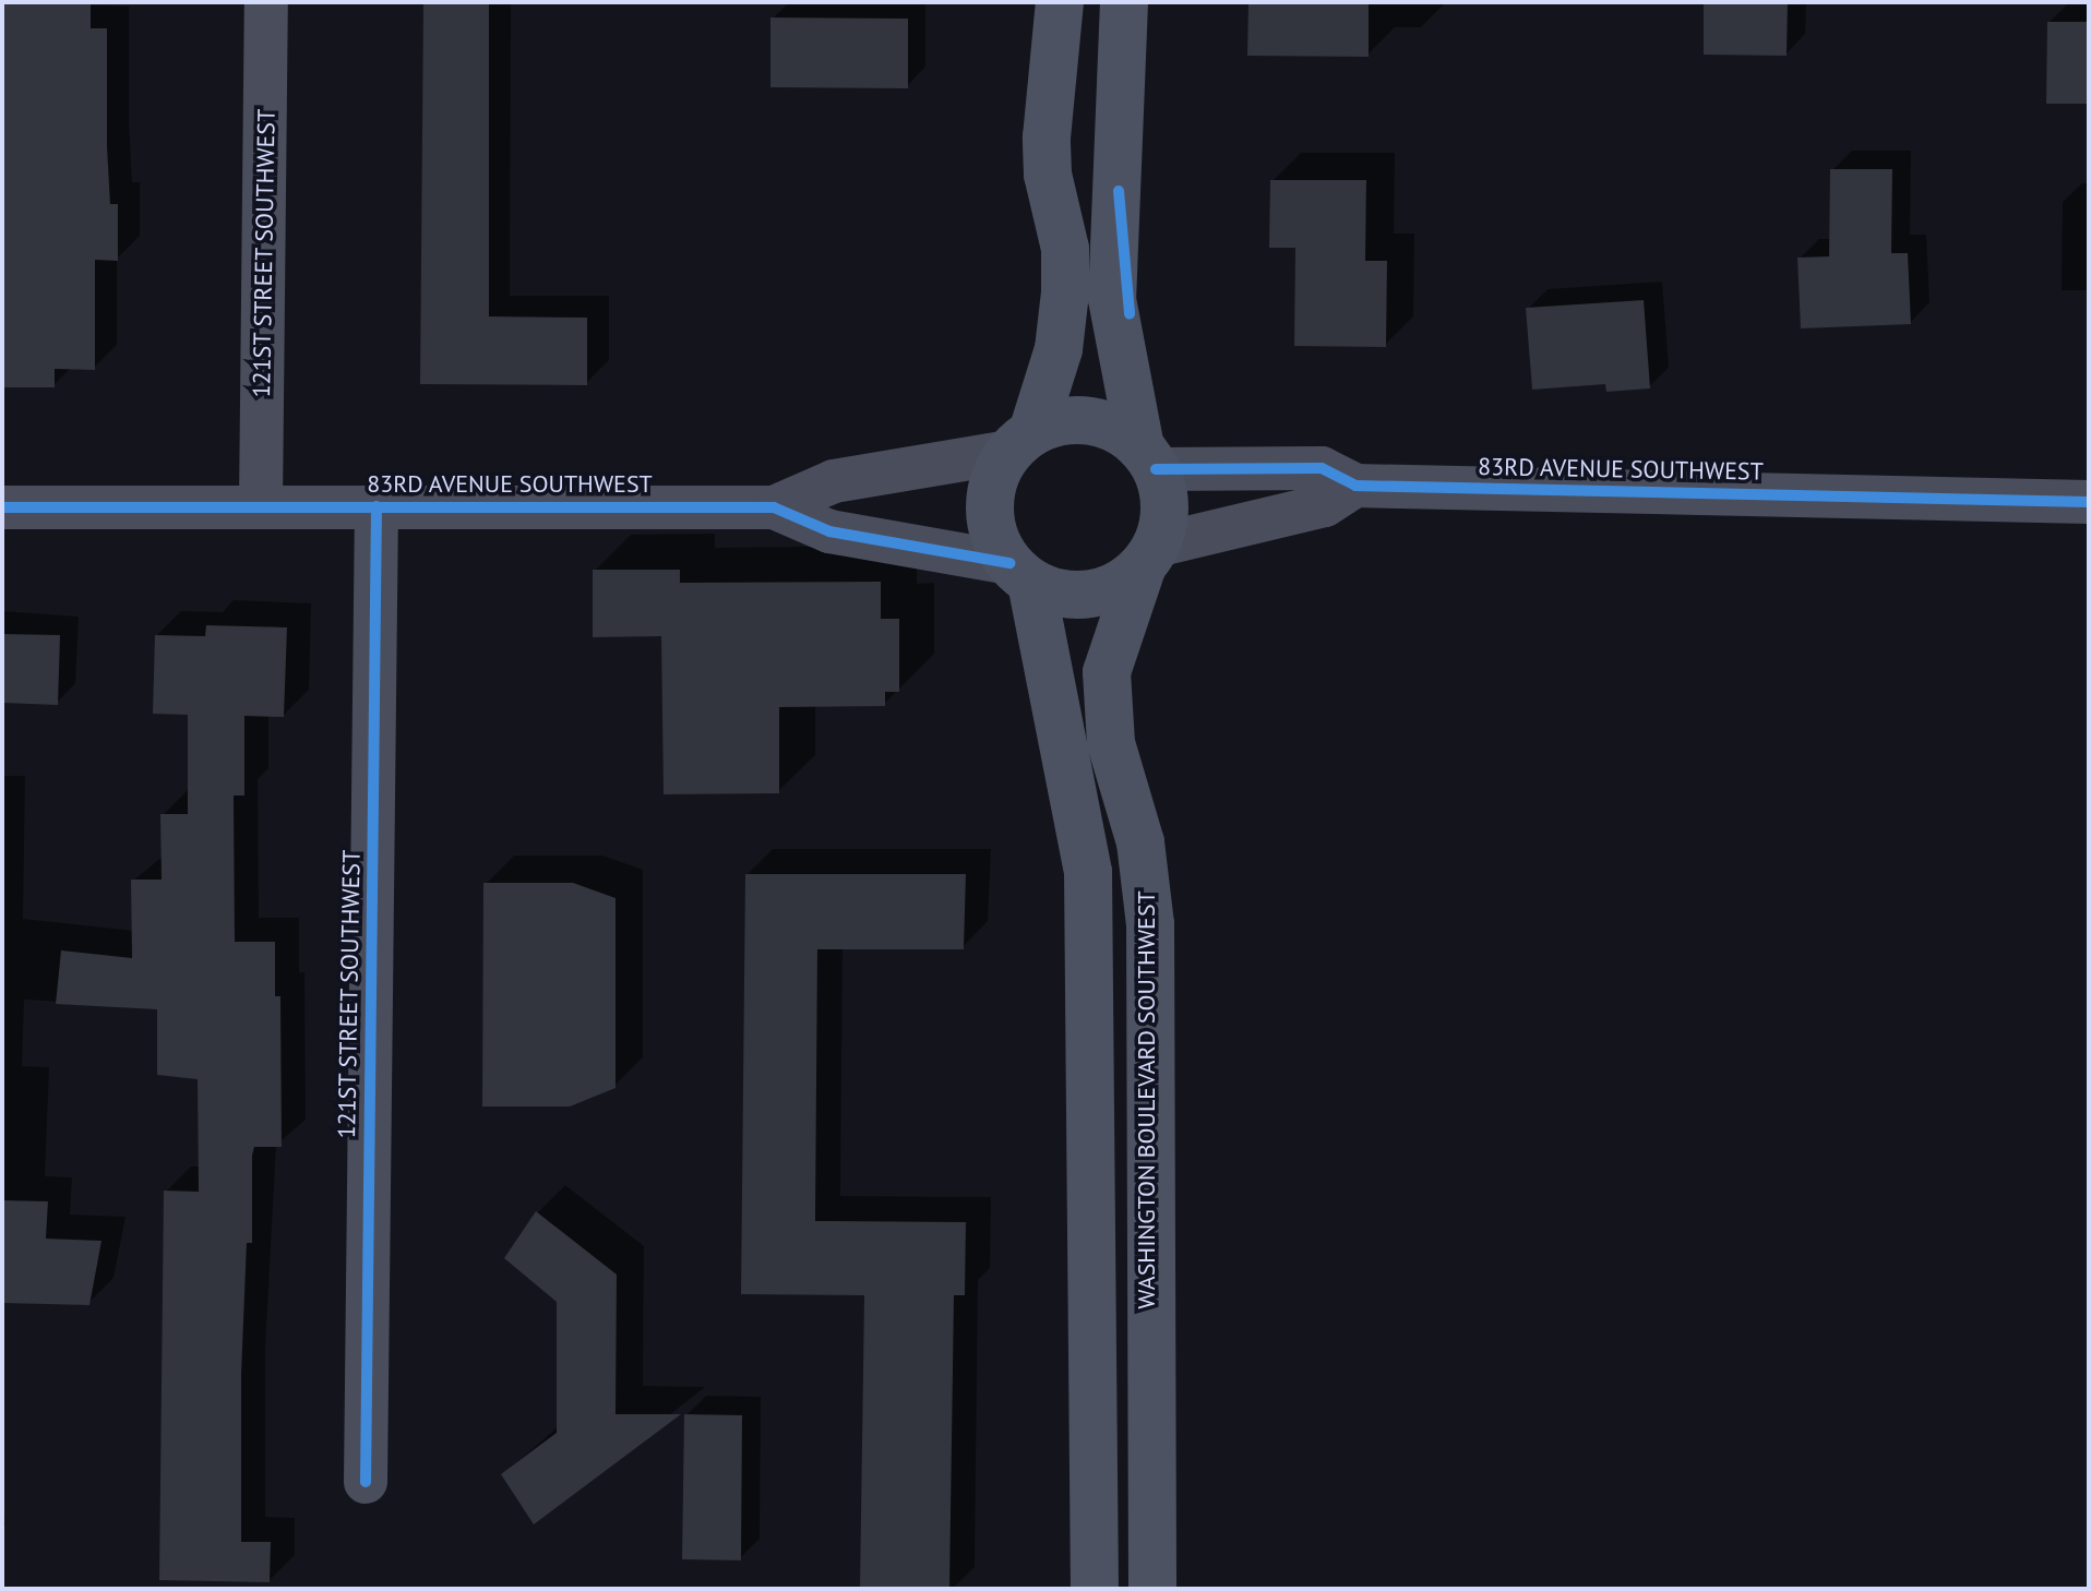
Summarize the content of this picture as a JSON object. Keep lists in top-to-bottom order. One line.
{"streets":{"main road":["WASHINGTON BOULEVARD SOUTHWEST"],"street":["121ST STREET SOUTHWEST","83RD AVENUE SOUTHWEST"]},"crossings":[["121ST STREET SOUTHWEST","83RD AVENUE SOUTHWEST"],["83RD AVENUE SOUTHWEST","WASHINGTON BOULEVARD SOUTHWEST"]]}
